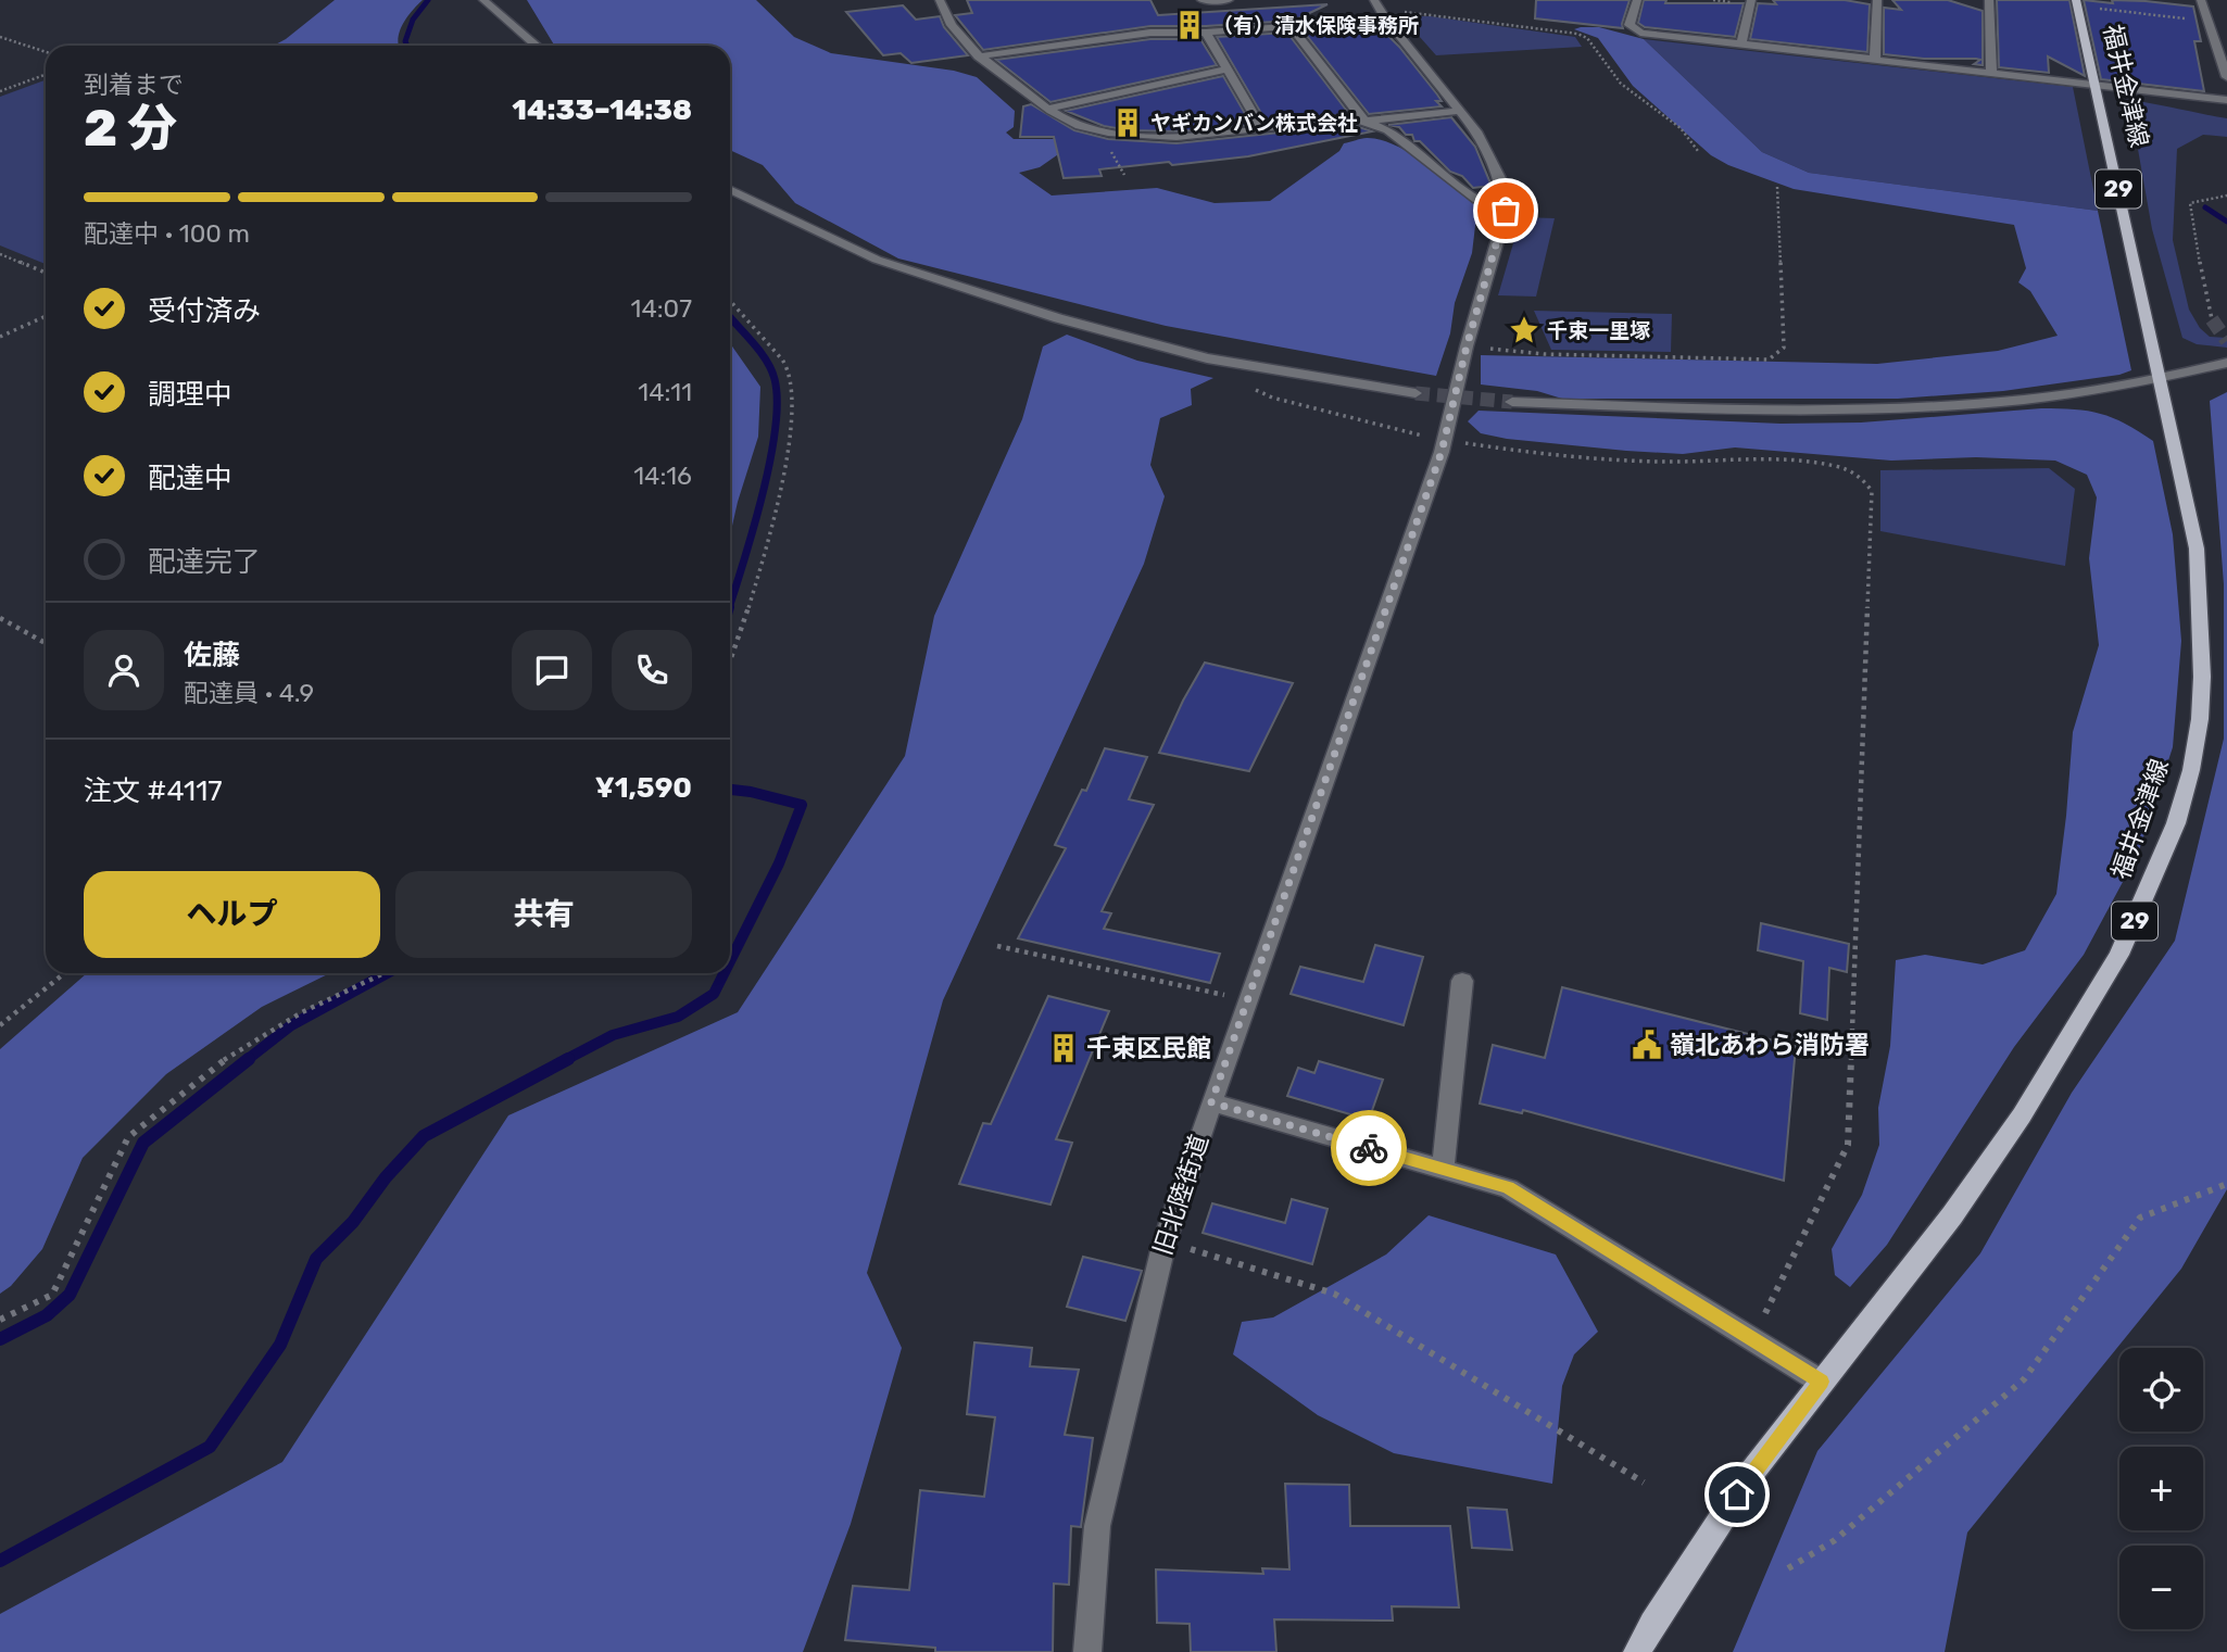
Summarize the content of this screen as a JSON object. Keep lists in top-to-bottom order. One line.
{"streets":{"main road":["福井金津線","29"],"street":["旧北陸街道"]},"places":{"building":["（有）清水保険事務所","ヤギカンバン株式会社","千束区民館"],"place":["千束一里塚"],"public building":["嶺北あわら消防署"]},"page":{"heading":["2 分","到着まで","14:33–14:38"],"panel":["佐藤","配達員 · 4.9","注文 #4117","¥1,590"],"bar":"配達中 · 100 m","list":[["受付済み","14:07"],["調理中","14:11"],["配達中","14:16"],"配達完了"],"buttons":["ヘルプ","共有"],"map_buttons":["+","−"]}}
